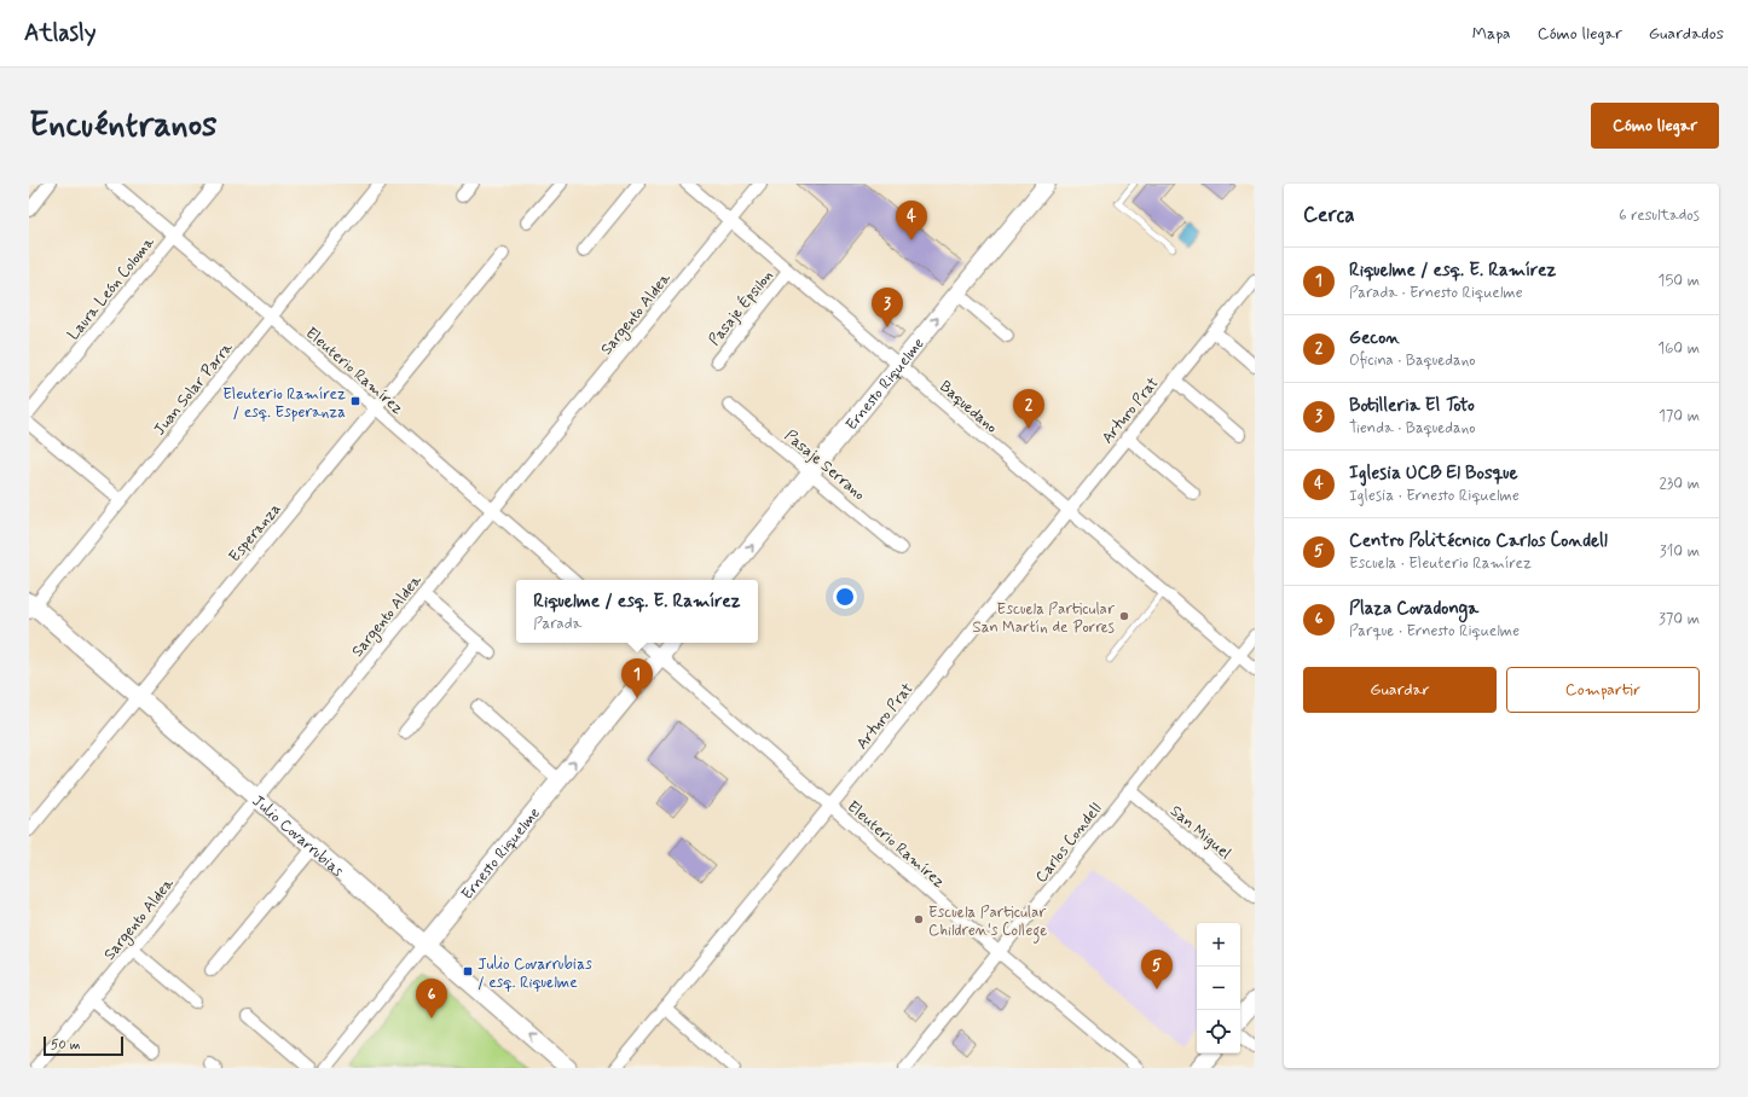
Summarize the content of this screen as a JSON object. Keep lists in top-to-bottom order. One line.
{"streets":{"street":["Laura León Coloma","Pasaje Épsilon","Sargento Aldea","Eleuterio Ramírez","Ernesto Riquelme","Juan Solar Parra","Baquedano","Arturo Prat","Pasaje Serrano","Esperanza","San Miguel","Julio Covarrubias","Carlos Condell"]},"crossings":[["Laura León Coloma","Eleuterio Ramírez"],["Pasaje Épsilon","Baquedano"],["Sargento Aldea","Eleuterio Ramírez"],["Sargento Aldea","Baquedano"],["Sargento Aldea","Julio Covarrubias"],["Eleuterio Ramírez","Ernesto Riquelme"],["Eleuterio Ramírez","Juan Solar Parra"],["Eleuterio Ramírez","Arturo Prat"],["Eleuterio Ramírez","Esperanza"],["Eleuterio Ramírez","Carlos Condell"],["Ernesto Riquelme","Baquedano"],["Ernesto Riquelme","Pasaje Serrano"],["Ernesto Riquelme","Julio Covarrubias"],["Juan Solar Parra","Julio Covarrubias"],["Baquedano","Arturo Prat"],["Baquedano","Carlos Condell"],["Esperanza","Julio Covarrubias"],["San Miguel","Carlos Condell"]],"one_way":["Ernesto Riquelme"],"places":{"transit":["Eleuterio Ramírez / esq. Esperanza","Julio Covarrubias / esq. Riquelme"],"other":["Escuela Particular San Martín de Porres","Escuela Particular Children's College"]},"scale_bar":"50 m","page":{"header":"Atlasly","nav":["Mapa","Cómo llegar","Guardados"],"buttons":["Cómo llegar",["Guardar","Compartir"]],"title":"Encuéntranos","heading":["Cerca","6 resultados"],"pins":["4","3","2","1","5","6"],"list":[{"mark":"1","name":"Riquelme / esq. E. Ramírez","note":"Parada · Ernesto Riquelme","value":"150 m"},{"mark":"2","name":"Gecon","note":"Oficina · Baquedano","value":"160 m"},{"mark":"3","name":"Botilleria El Toto","note":"Tienda · Baquedano","value":"170 m"},{"mark":"4","name":"Iglesia UCB El Bosque","note":"Iglesia · Ernesto Riquelme","value":"230 m"},{"mark":"5","name":"Centro Politécnico Carlos Condell","note":"Escuela · Eleuterio Ramírez","value":"310 m"},{"mark":"6","name":"Plaza Covadonga","note":"Parque · Ernesto Riquelme","value":"370 m"}],"popup":["Riquelme / esq. E. Ramírez","Parada"],"map_buttons":["+","−"],"scale":"50 m"}}
